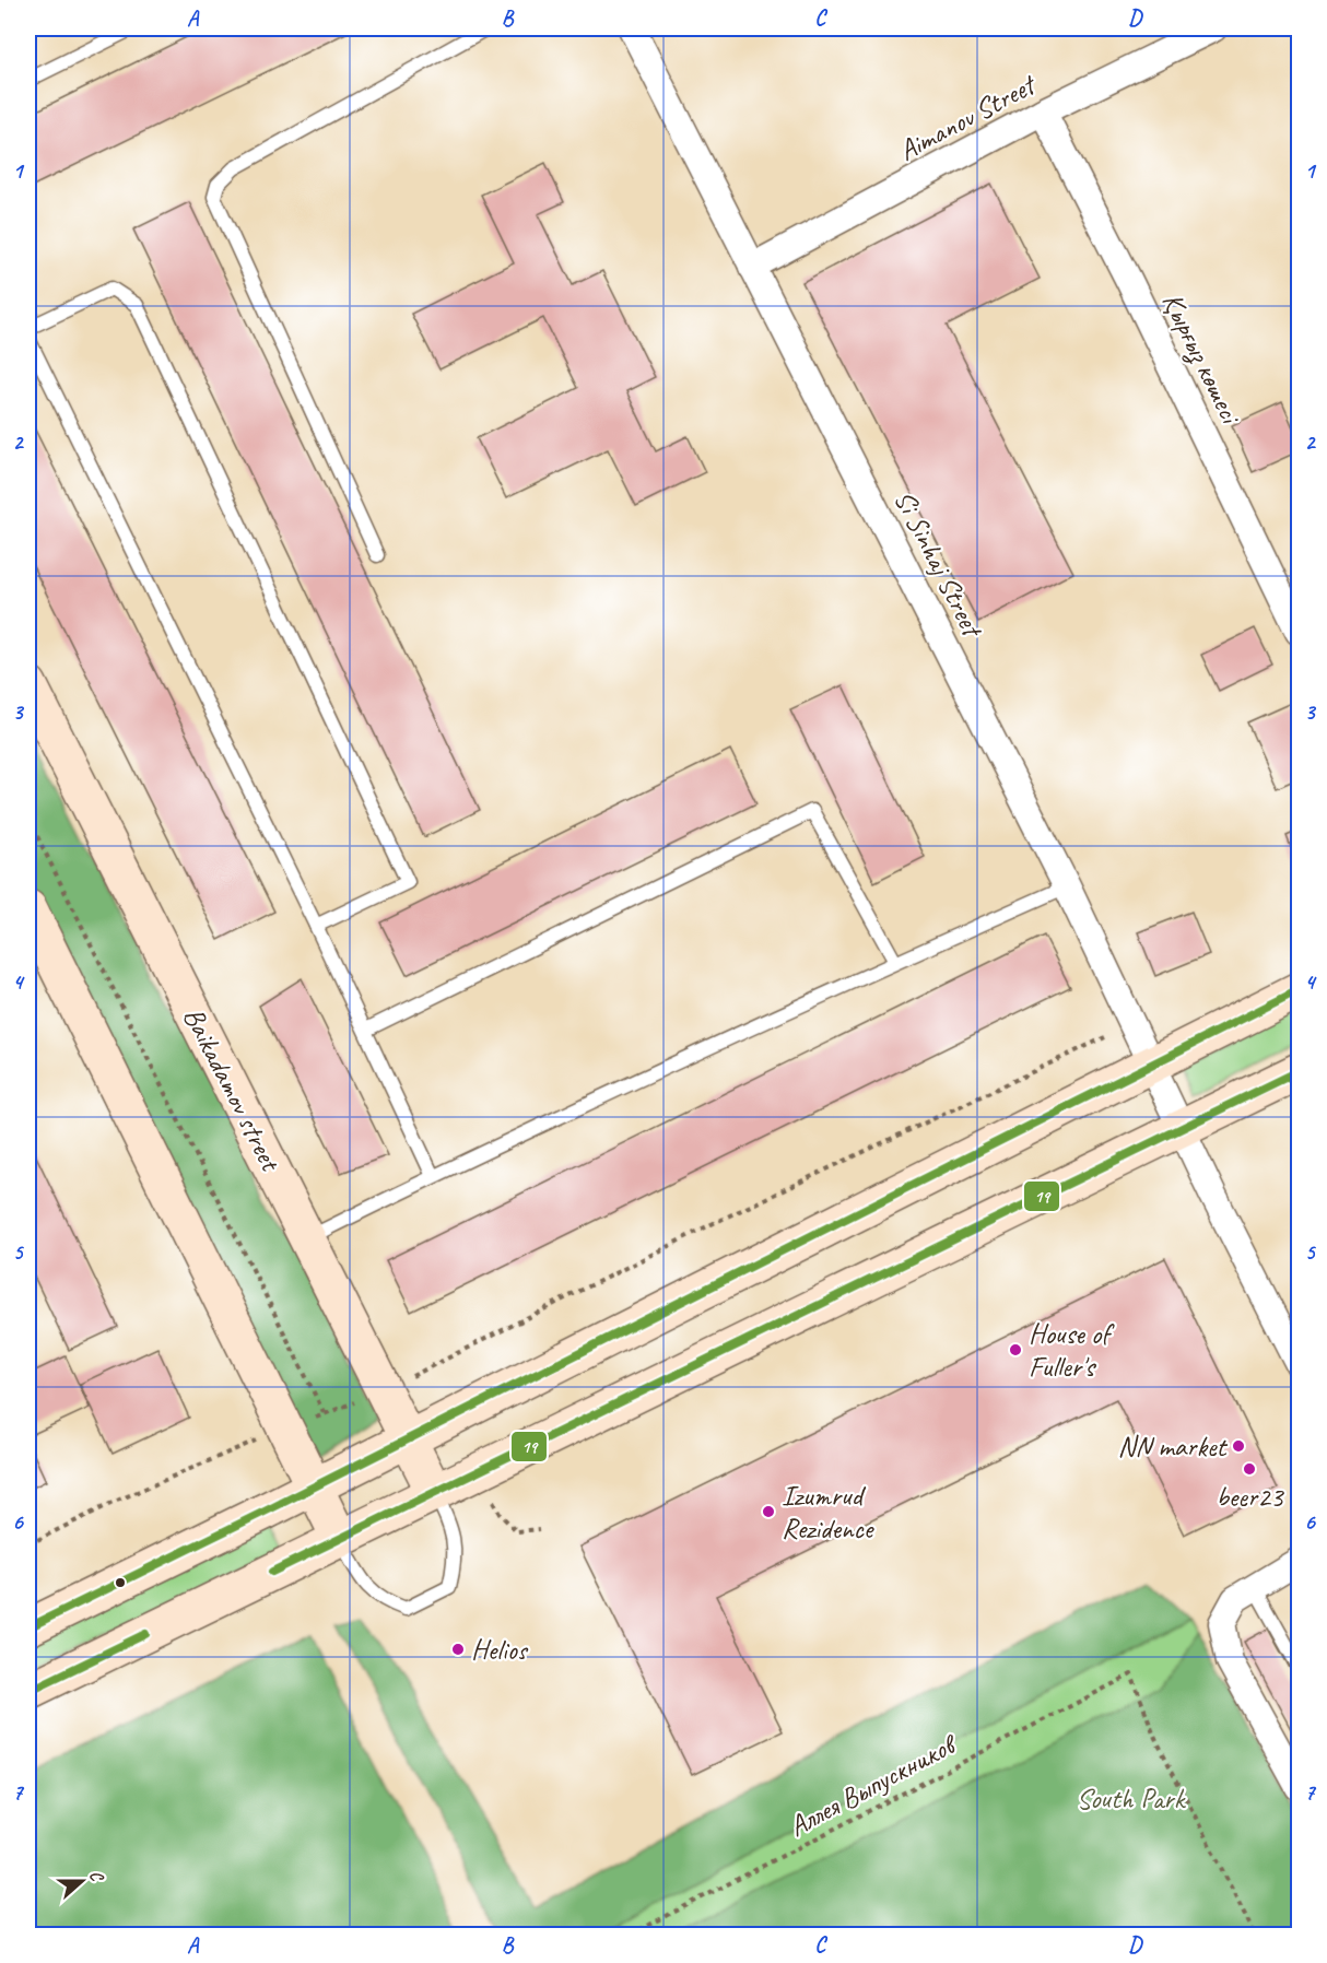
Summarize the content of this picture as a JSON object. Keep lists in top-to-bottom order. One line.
{"streets":{"main road":["Baikadamov street"],"street":["Aimanov Street","Қырғыз көшесі","Si Sinhaj Street"],"path":["Аллея Выпускников"]},"crossings":[["Aimanov Street","Қырғыз көшесі"],["Aimanov Street","Si Sinhaj Street"]],"parks":["South Park"],"places":["House of Fuller's","NN market","beer23","Izumrud Rezidence","Helios"],"lines":["transit line 19"],"north":"right","grid":{"columns":["A","B","C","D"],"rows":["1","2","3","4","5","6","7"]}}
